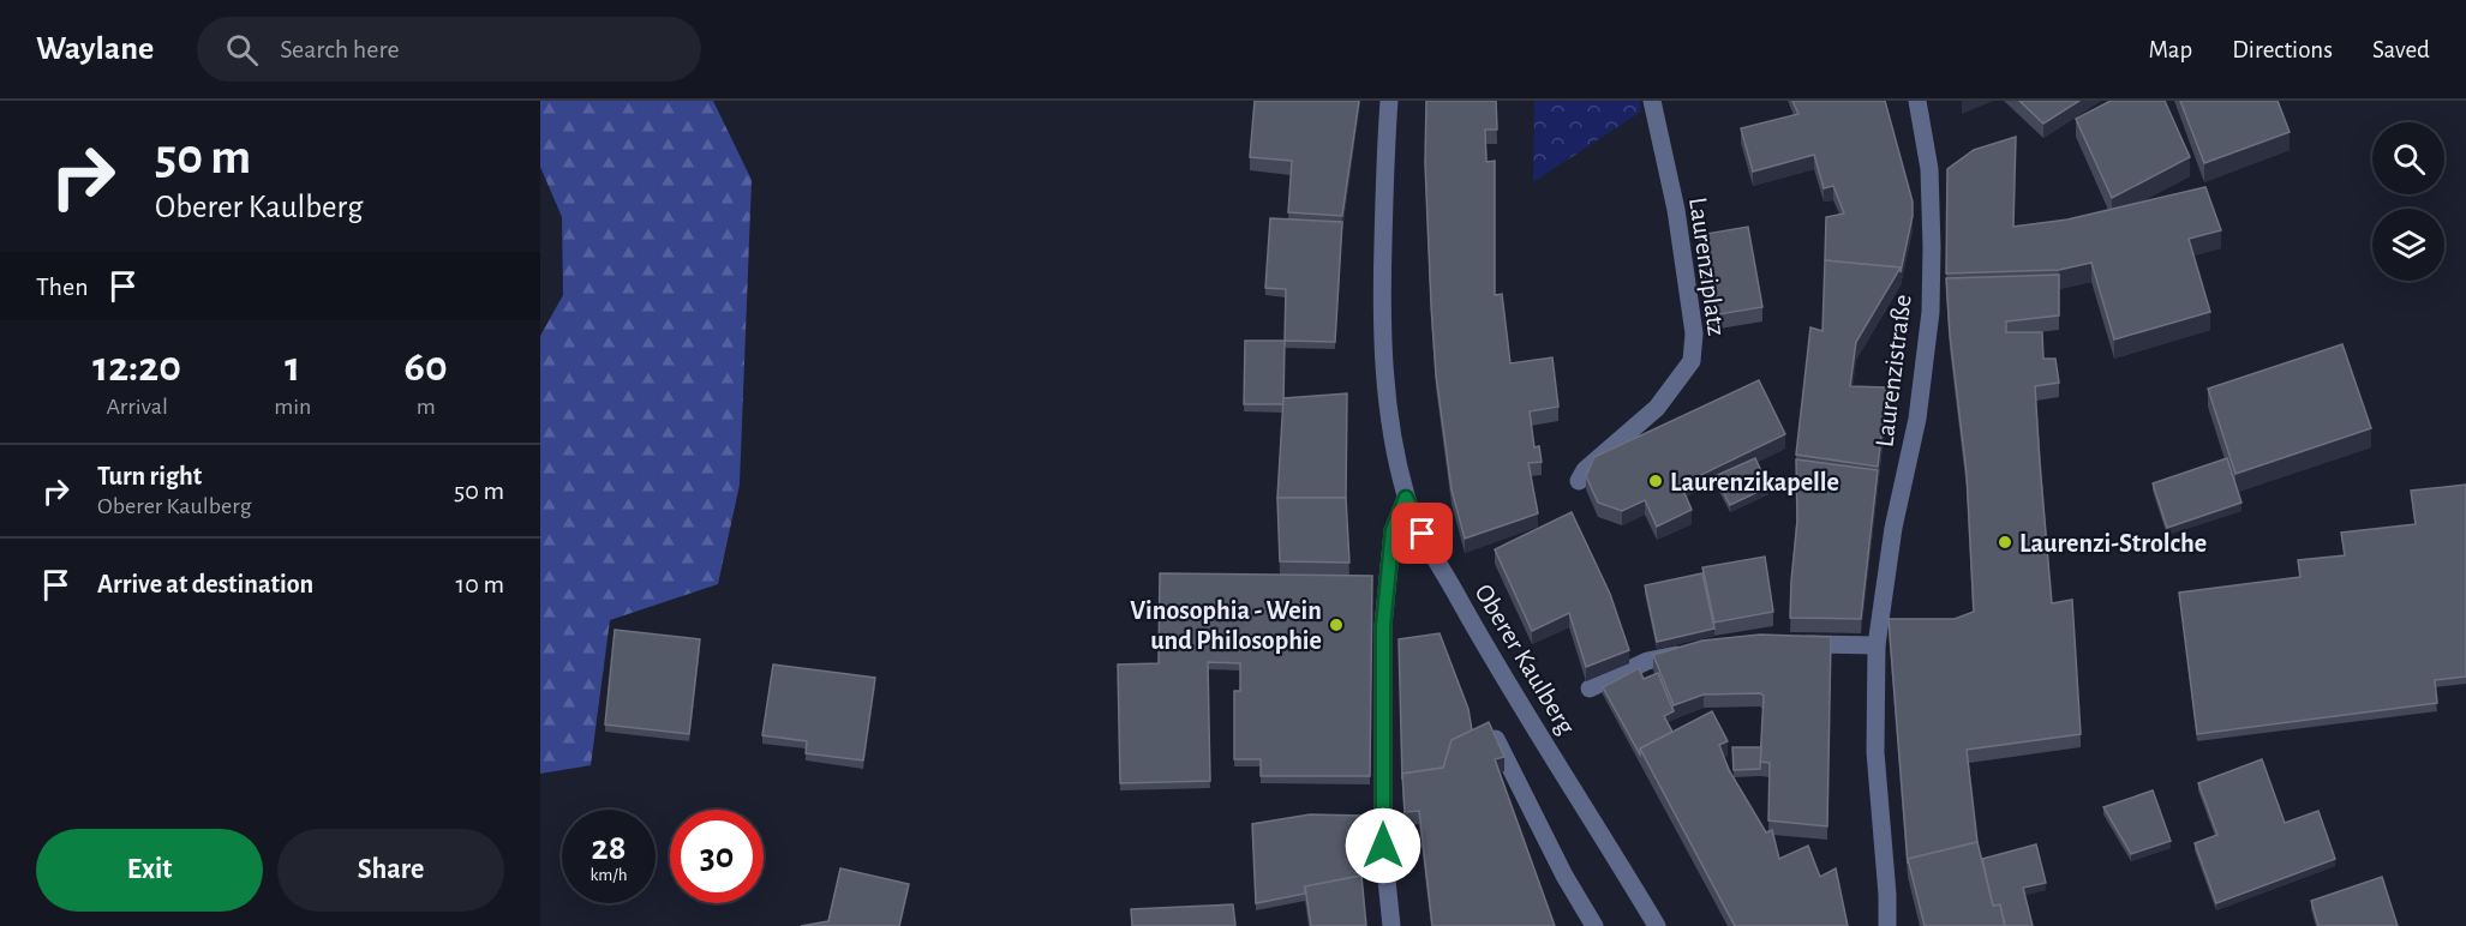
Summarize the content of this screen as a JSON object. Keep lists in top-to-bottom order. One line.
{"streets":{"street":["Laurenziplatz","Laurenzistraße","Oberer Kaulberg"]},"places":["Laurenzikapelle","Laurenzi-Strolche","Vinosophia - Wein und Philosophie"],"page":{"header":"Waylane","search":"Search here","nav":["Map","Directions","Saved"],"turn":["50 m","Oberer Kaulberg"],"then":"Then","eta":["12:20","Arrival","1","min","60","m"],"list":[{"name":"Turn right","note":"Oberer Kaulberg","value":"50 m"},{"name":"Arrive at destination","value":"10 m"}],"speed":"28 km/h","limit":"30","buttons":["Exit","Share"]}}
